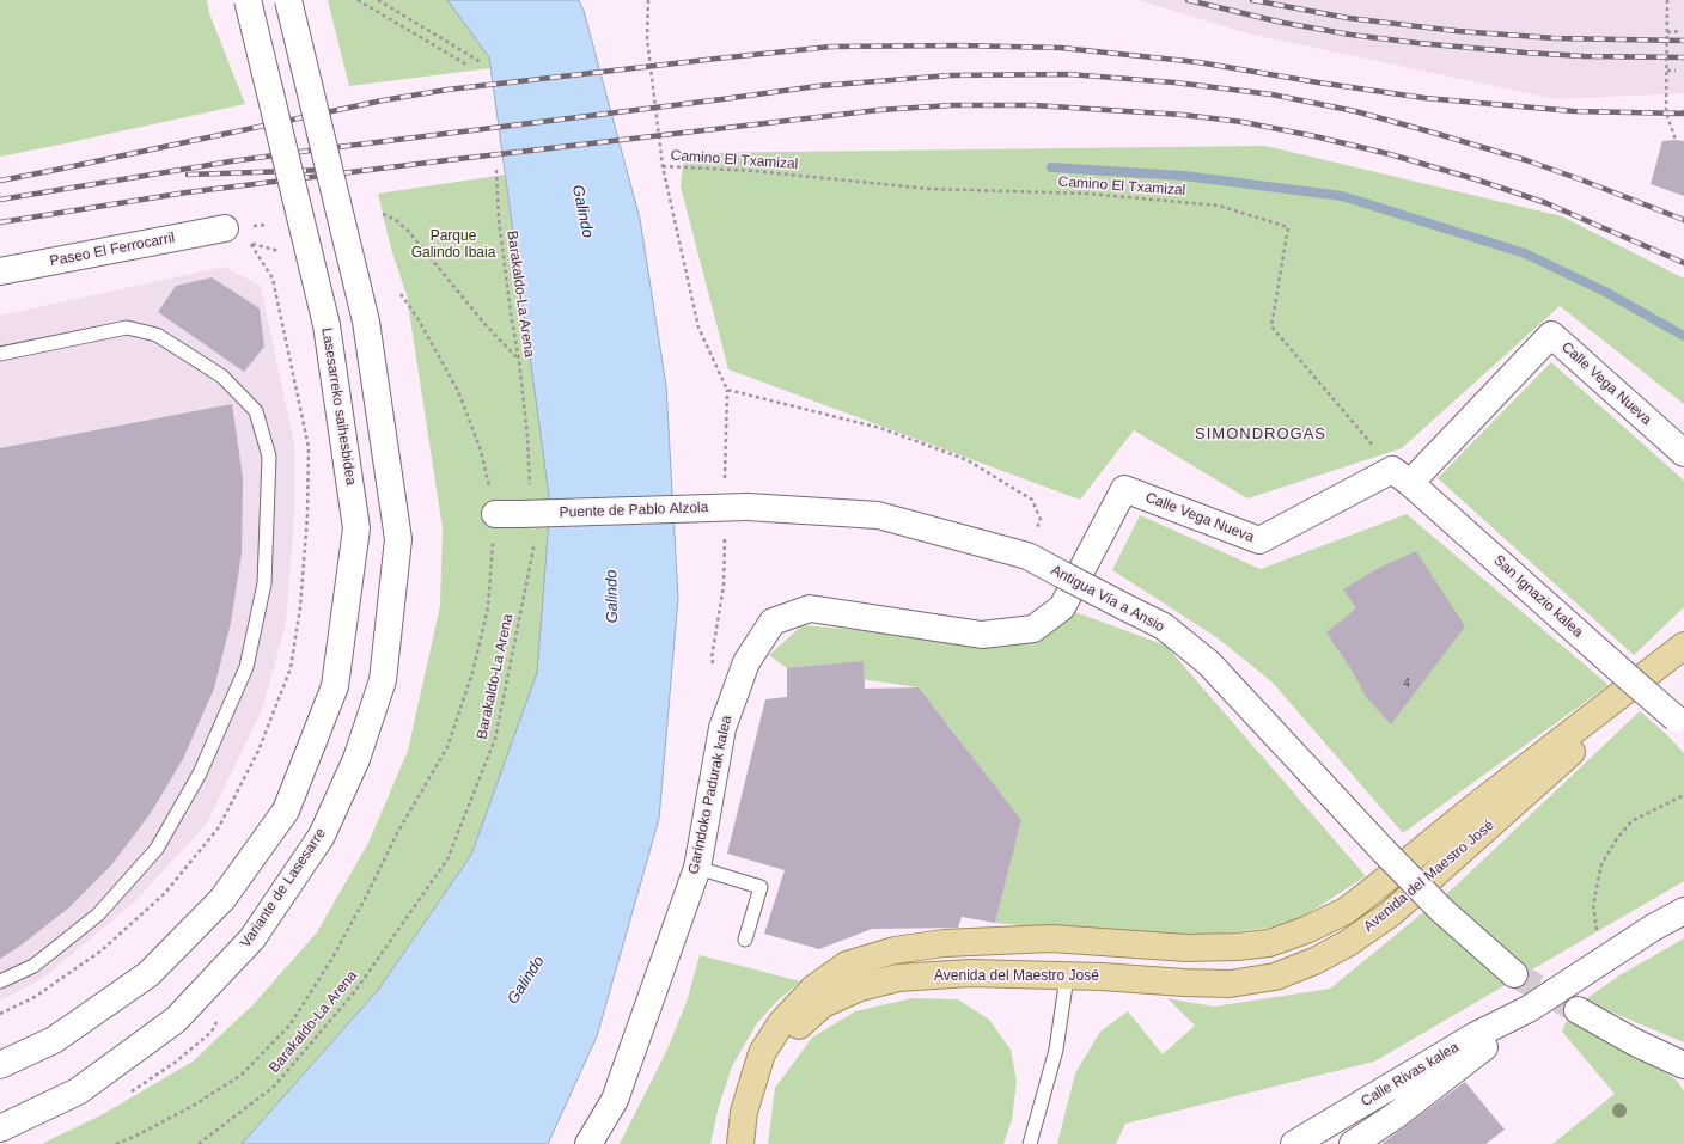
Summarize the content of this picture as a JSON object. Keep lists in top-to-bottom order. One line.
{"streets":{"main road":["Avenida del Maestro José"],"street":["Paseo El Ferrocarril","Calle Vega Nueva","Lasesarreko saihesbidea","Puente de Pablo Alzola","San Ignazio kalea","Antigua Vía a Ansio","Garindoko Padurak kalea","Variante de Lasesarre","Calle Rivas kalea"],"path":["Camino El Txamizal","Barakaldo-La Arena"]},"crossings":[["Camino El Txamizal","Calle Vega Nueva"],["Camino El Txamizal","San Ignazio kalea"],["Barakaldo-La Arena","Puente de Pablo Alzola"],["Calle Vega Nueva","San Ignazio kalea"],["Calle Vega Nueva","Garindoko Padurak kalea"],["Puente de Pablo Alzola","Antigua Vía a Ansio"]],"districts":["SIMONDROGAS"],"water":["Galindo"],"parks":["Parque Galindo Ibaia"],"house_numbers":["4"]}
